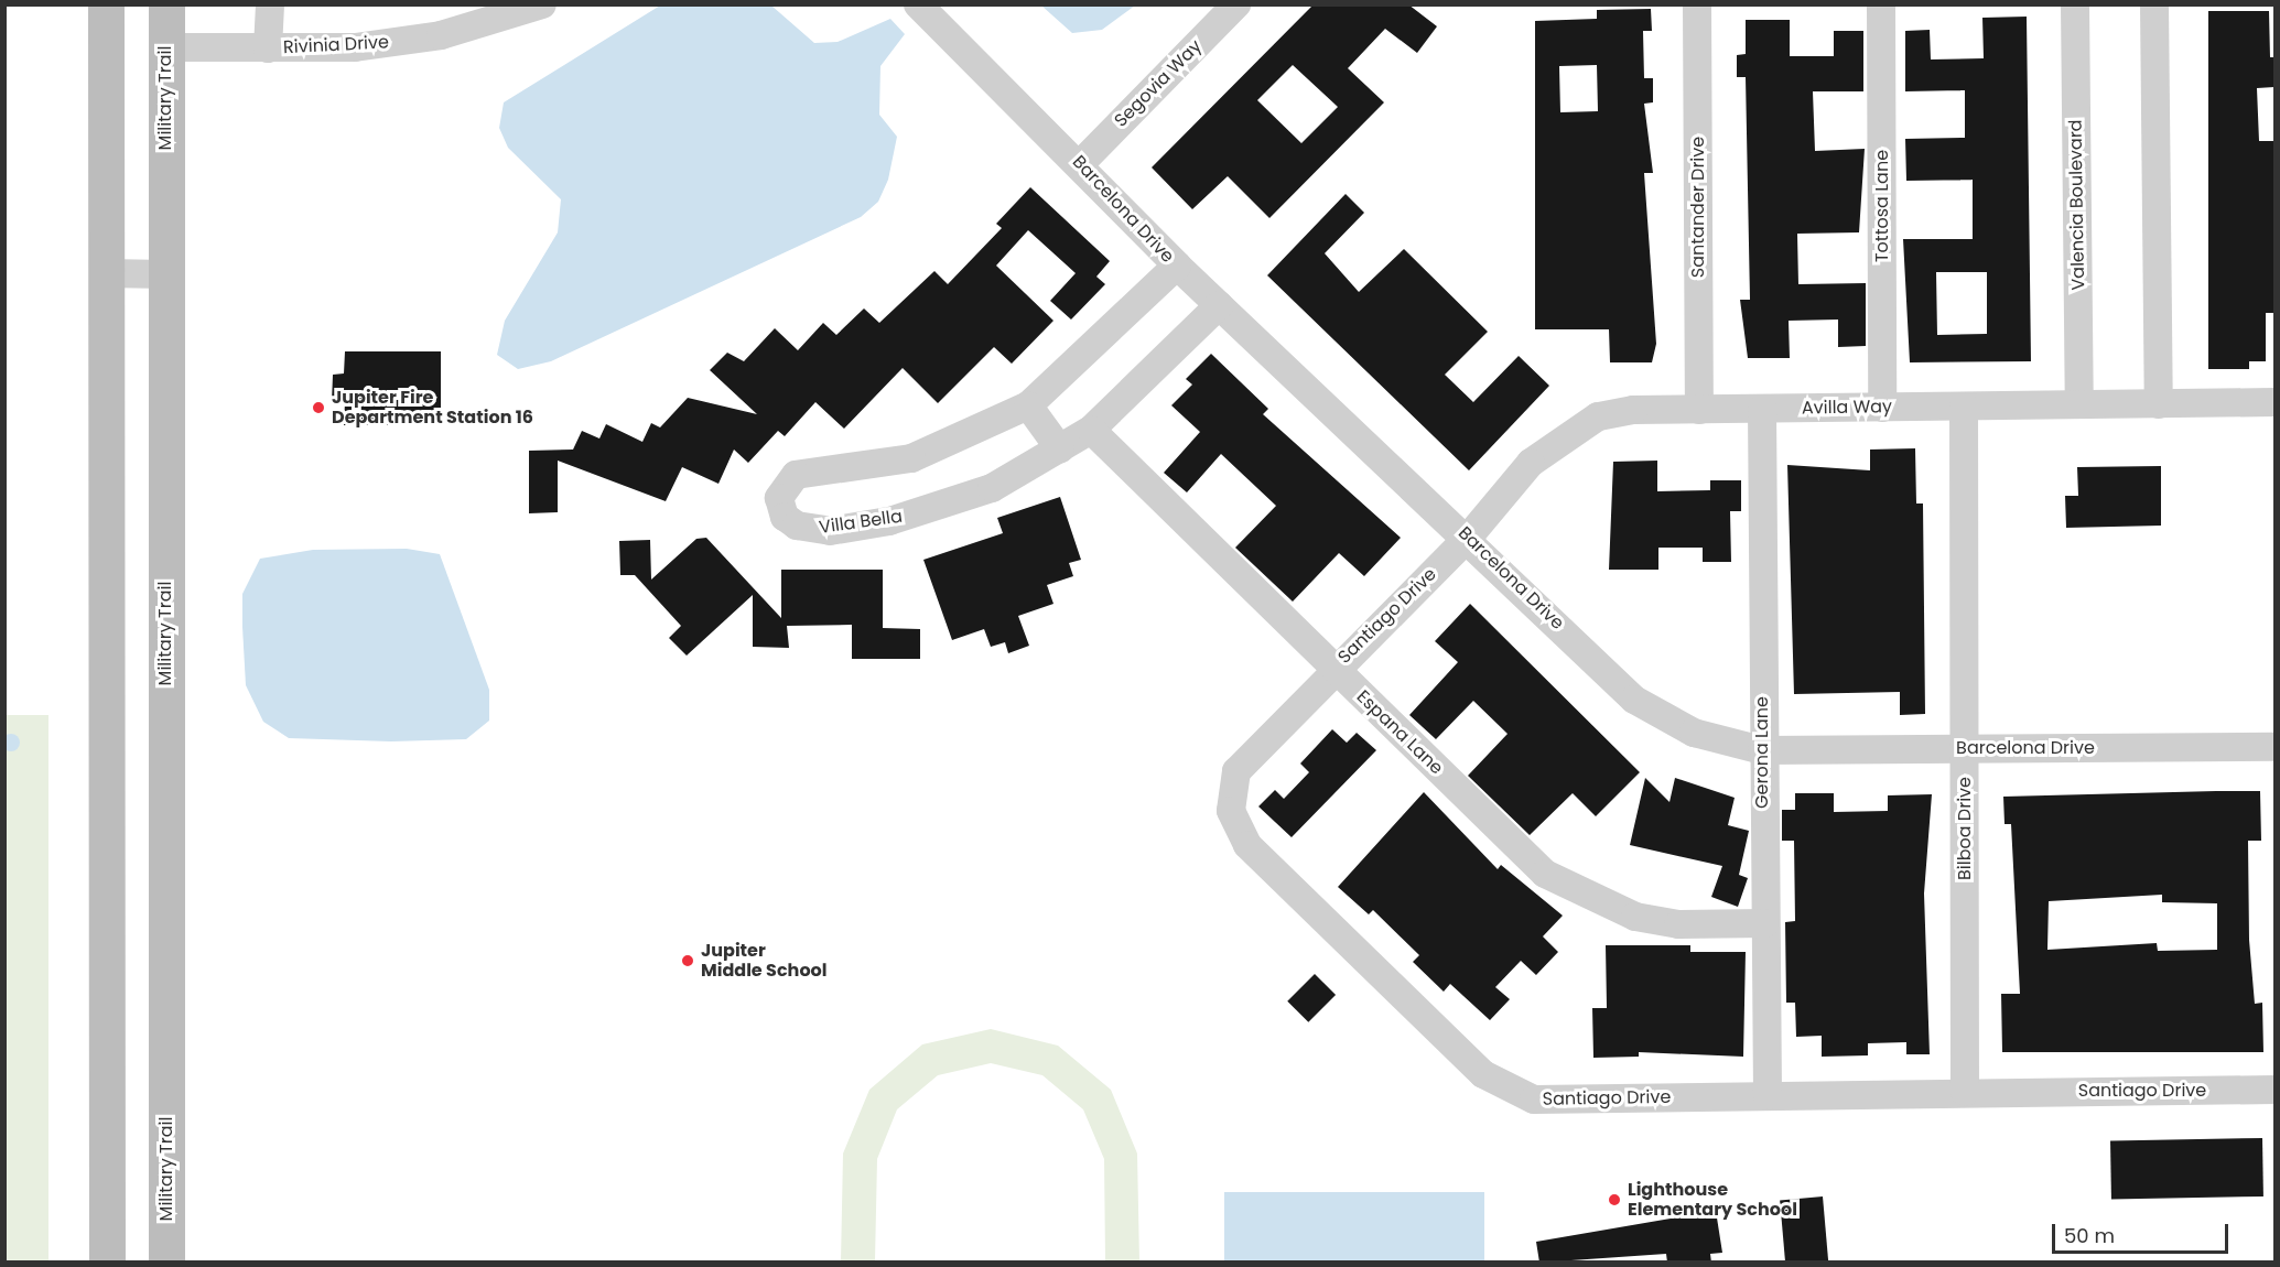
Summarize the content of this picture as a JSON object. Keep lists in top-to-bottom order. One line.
{"streets":{"main road":["Military Trail"],"street":["Rivinia Drive","Segovia Way","Valencia Boulevard","Tottosa Lane","Santander Drive","Barcelona Drive","Avilla Way","Villa Bella","Santiago Drive","Espana Lane","Gerona Lane","Bilboa Drive"]},"crossings":[["Rivinia Drive","Military Trail"],["Segovia Way","Barcelona Drive"],["Valencia Boulevard","Avilla Way"],["Tottosa Lane","Avilla Way"],["Santander Drive","Avilla Way"],["Barcelona Drive","Avilla Way"],["Barcelona Drive","Villa Bella"],["Barcelona Drive","Santiago Drive"],["Barcelona Drive","Gerona Lane"],["Barcelona Drive","Bilboa Drive"],["Avilla Way","Santiago Drive"],["Avilla Way","Gerona Lane"],["Avilla Way","Bilboa Drive"],["Villa Bella","Espana Lane"],["Santiago Drive","Espana Lane"],["Santiago Drive","Gerona Lane"],["Santiago Drive","Bilboa Drive"],["Espana Lane","Gerona Lane"]],"places":["Jupiter Fire Department Station 16","Jupiter Middle School","Lighthouse Elementary School"],"scale_bar":"50 m"}
